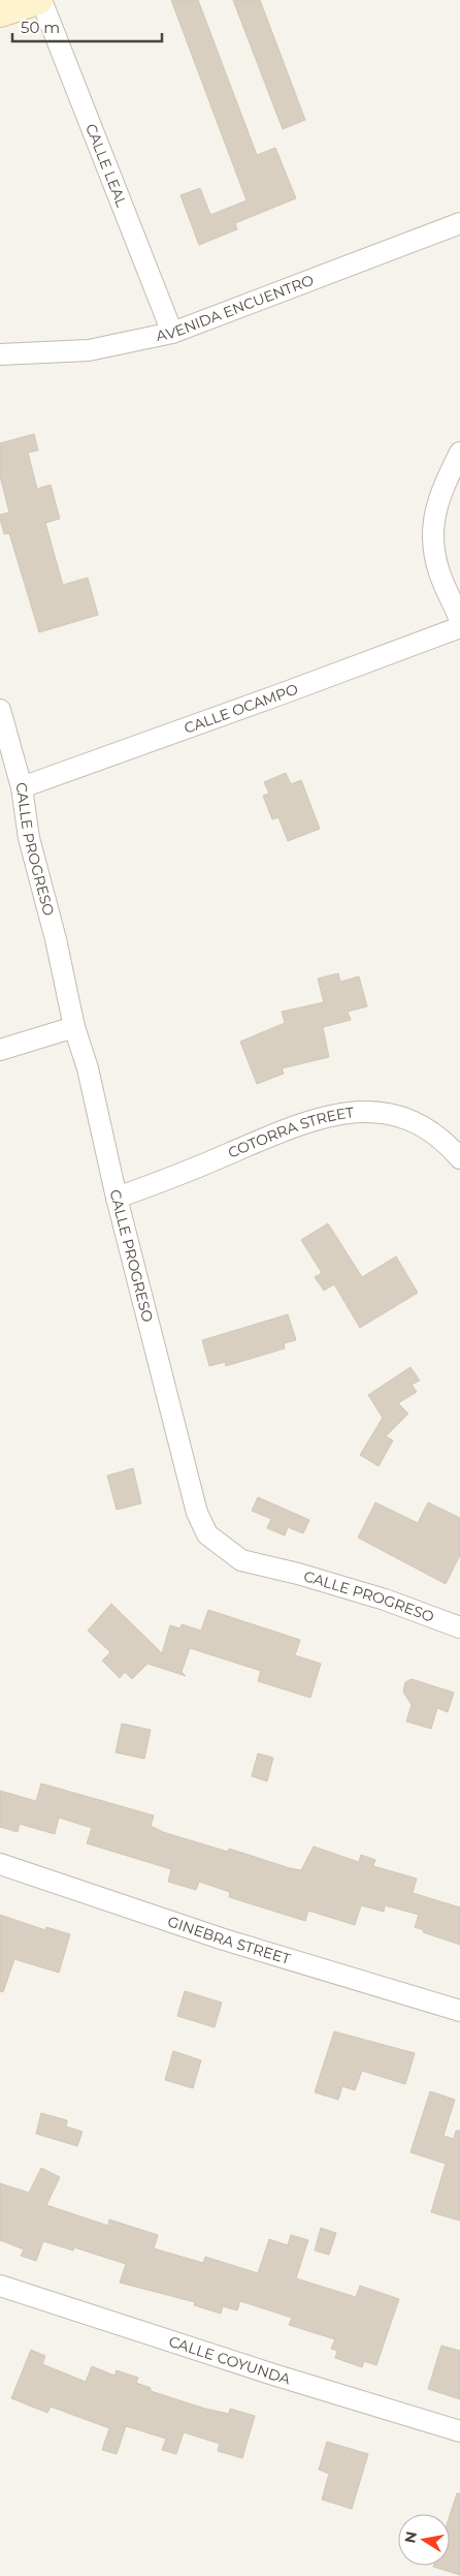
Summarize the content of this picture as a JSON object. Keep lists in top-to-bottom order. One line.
{"streets":{"street":["CALLE LEAL","AVENIDA ENCUENTRO","CALLE OCAMPO","CALLE PROGRESO","COTORRA STREET","GINEBRA STREET","CALLE COYUNDA"]},"crossings":[["CALLE LEAL","AVENIDA ENCUENTRO"],["CALLE OCAMPO","CALLE PROGRESO"],["CALLE PROGRESO","COTORRA STREET"]],"scale_bar":"50 m","north":"left"}
